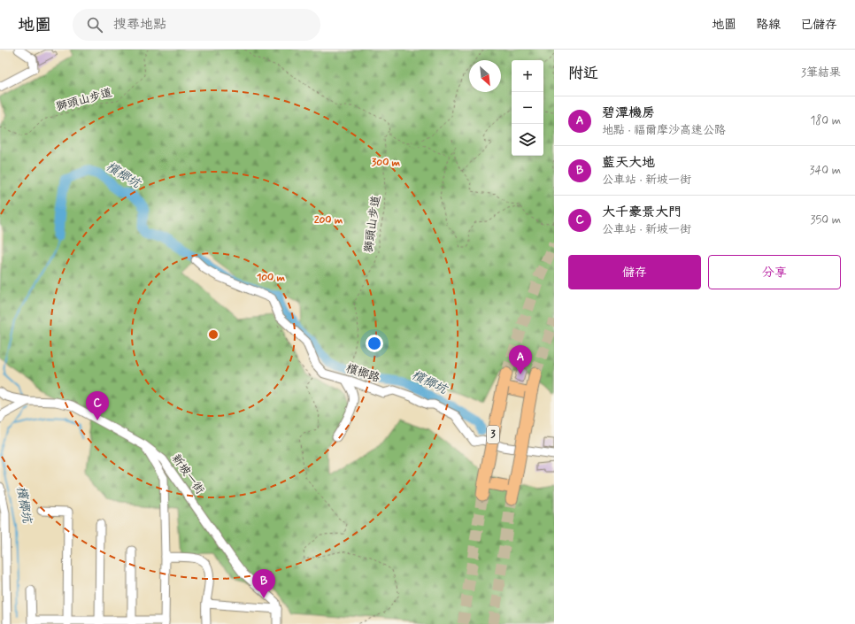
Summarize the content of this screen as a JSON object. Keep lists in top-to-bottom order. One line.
{"streets":{"highway":["3"],"street":["檳榔路","新坡一街"],"path":["獅頭山步道"]},"crossings":[["獅頭山步道","檳榔路"]],"water":["檳榔坑"],"north":"bottom right","page":{"header":"地圖","search":"搜尋地點","nav":["地圖","路線","已儲存"],"heading":["附近","3筆結果"],"map_buttons":["+","−"],"list":[{"mark":"A","name":"碧潭機房","note":"地點 · 福爾摩沙高速公路","value":"180 m"},{"mark":"B","name":"藍天大地","note":"公車站 · 新坡一街","value":"340 m"},{"mark":"C","name":"大千豪景大門","note":"公車站 · 新坡一街","value":"350 m"}],"buttons":["儲存","分享"],"pins":["A","C","B"]},"rings":["300 m","200 m","100 m"]}
